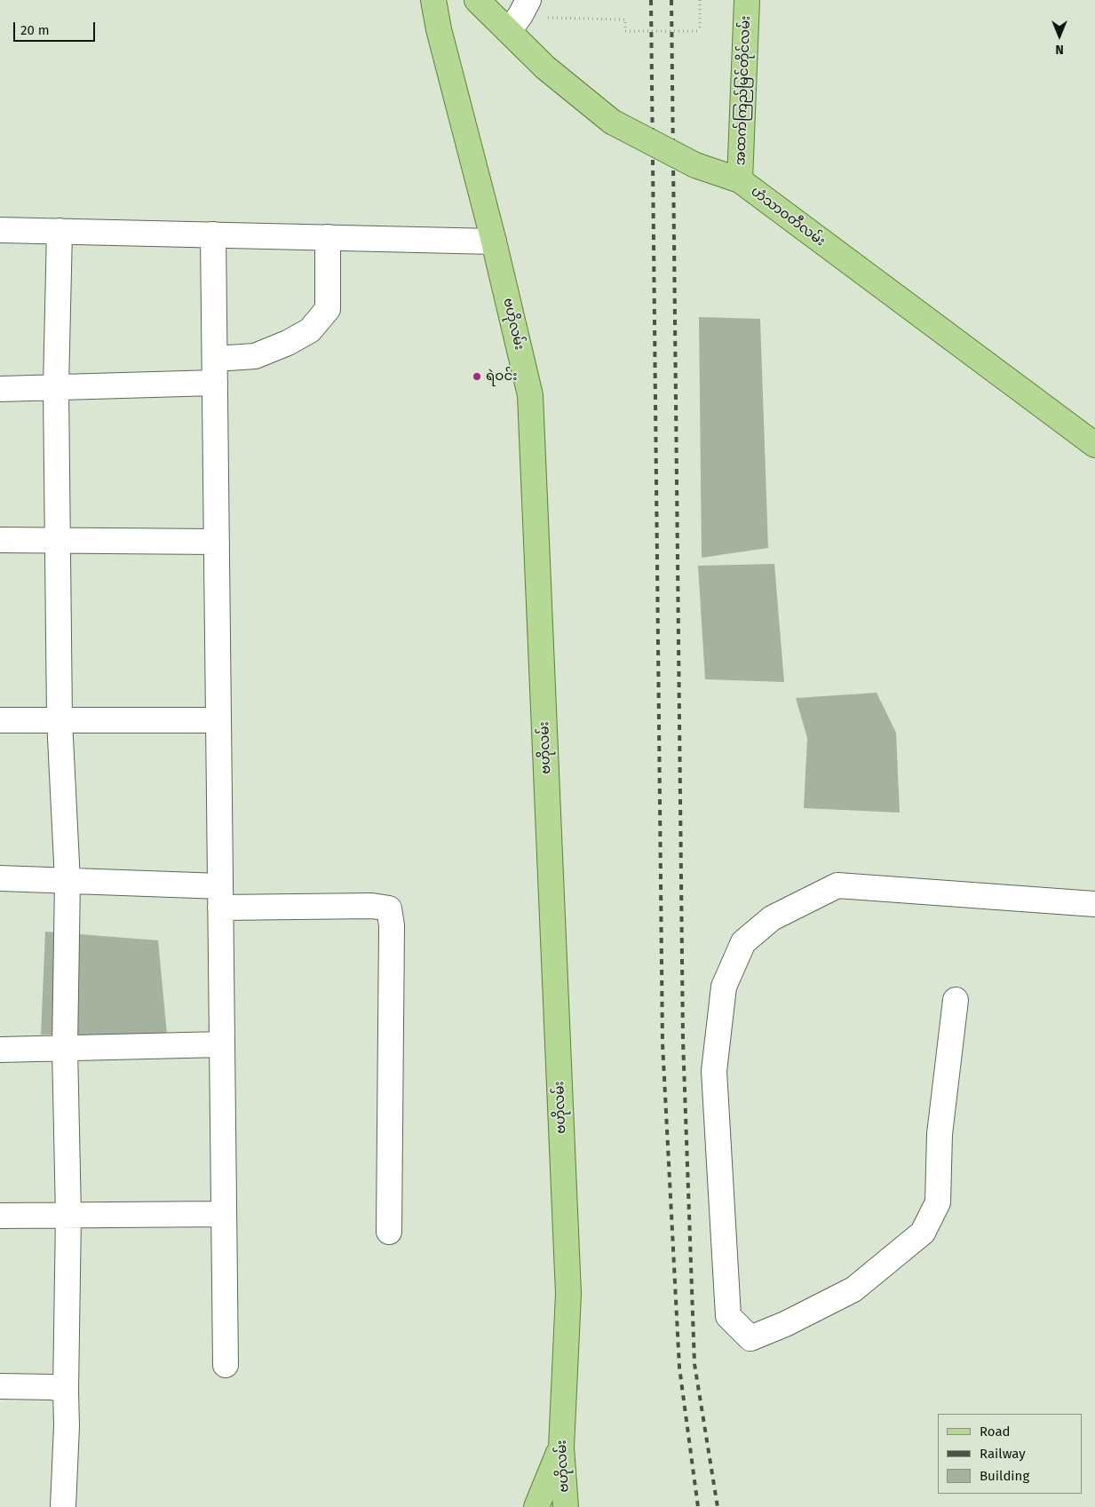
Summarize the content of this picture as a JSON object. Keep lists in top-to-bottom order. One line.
{"streets":{"main road":["အထက်ကြည်မြင်တိုင်လမ်း","ဟံသာဝတီလမ်း","ဗဟိုလမ်း"]},"crossings":[["အထက်ကြည်မြင်တိုင်လမ်း","ဟံသာဝတီလမ်း"]],"places":["ရဲဝင်း"],"legend":["Road","Railway","Building"],"scale_bar":"20 m","north":"bottom"}
